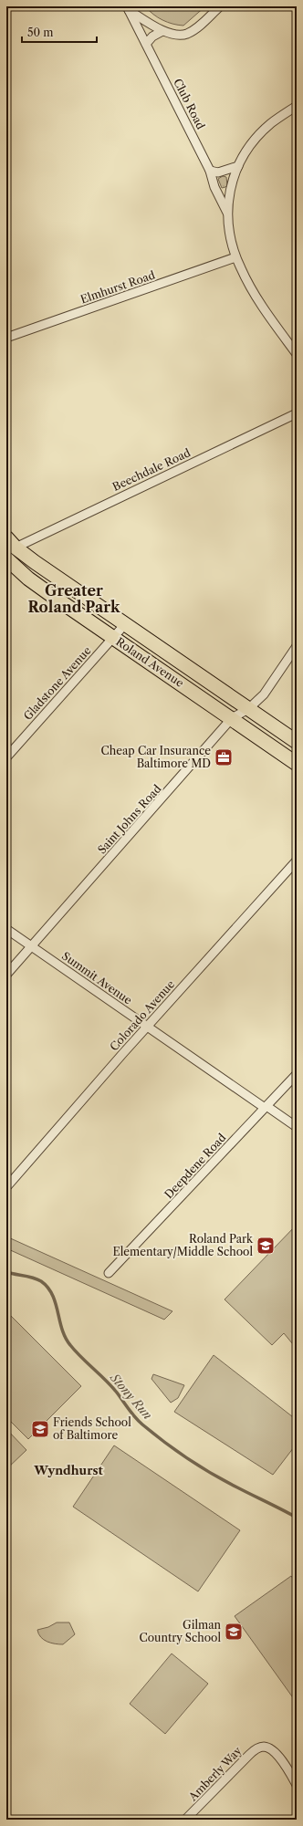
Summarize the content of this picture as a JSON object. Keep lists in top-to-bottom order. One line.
{"streets":{"main road":["Roland Avenue"],"street":["Club Road","Elmhurst Road","Beechdale Road","Gladstone Avenue","Saint Johns Road","Summit Avenue","Colorado Avenue","Deepdene Road","Amberly Way"]},"crossings":[["Club Road","Elmhurst Road"],["Beechdale Road","Roland Avenue"],["Roland Avenue","Gladstone Avenue"],["Roland Avenue","Saint Johns Road"],["Saint Johns Road","Summit Avenue"],["Summit Avenue","Colorado Avenue"],["Summit Avenue","Deepdene Road"]],"districts":["Greater Roland Park","Wyndhurst"],"water":["Stony Run"],"places":{"office":["Cheap Car Insurance Baltimore MD"],"school or university":["Roland Park Elementary/Middle School","Friends School of Baltimore","Gilman Country School"]},"scale_bar":"50 m"}
